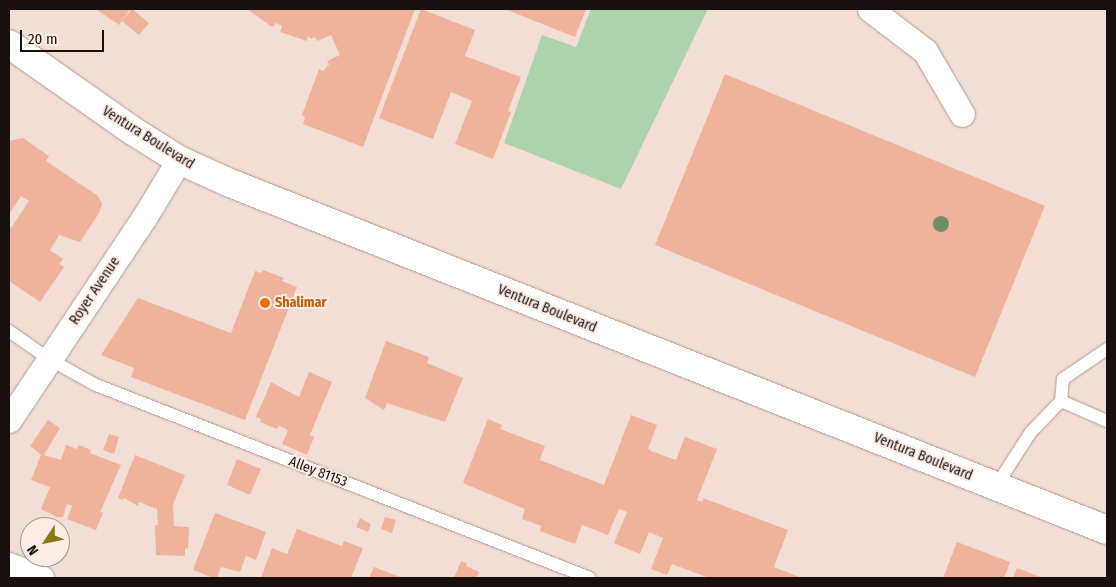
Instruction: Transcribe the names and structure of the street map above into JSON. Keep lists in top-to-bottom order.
{
  "streets": {
    "main road": ["Ventura Boulevard"],
    "street": ["Royer Avenue"],
    "lane": ["Alley 81153"]
  },
  "crossings": [
    ["Ventura Boulevard", "Royer Avenue"],
    ["Royer Avenue", "Alley 81153"]
  ],
  "places": ["Shalimar"],
  "scale_bar": "20 m",
  "north": "bottom left"
}
